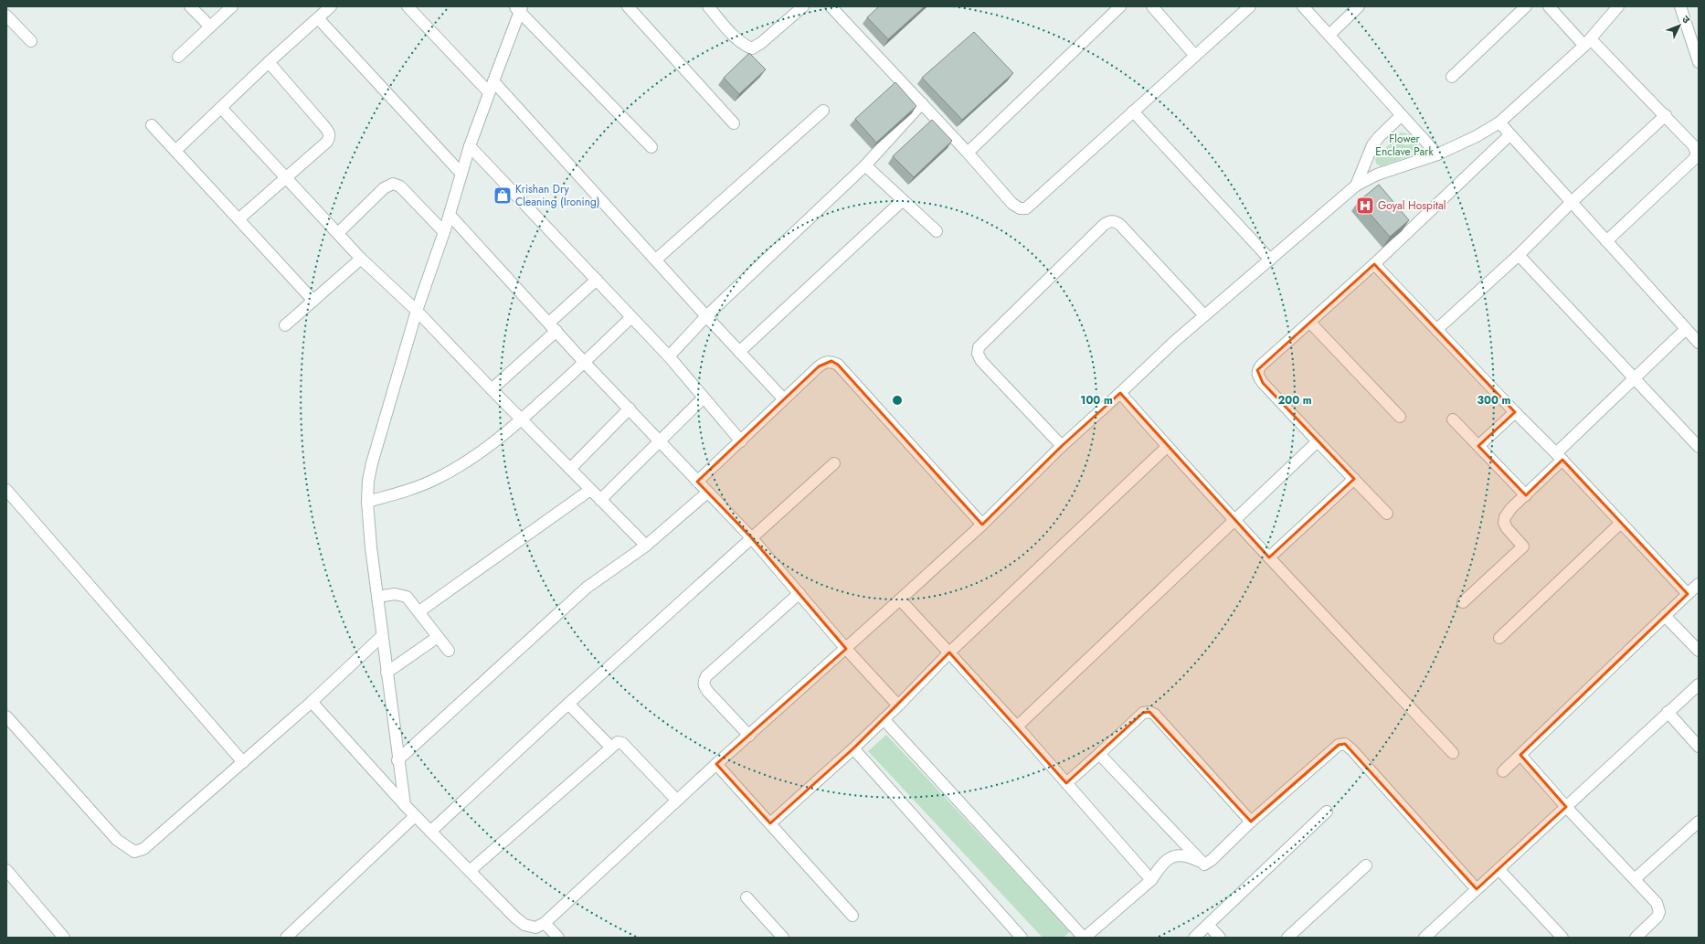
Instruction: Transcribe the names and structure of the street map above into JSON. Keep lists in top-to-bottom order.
{
  "parks": ["Flower Enclave Park"],
  "places": {
    "shop": ["Krishan Dry Cleaning (Ironing)"],
    "hospital": ["Goyal Hospital"]
  },
  "north": "top right",
  "rings": ["100 m", "200 m", "300 m"]
}
